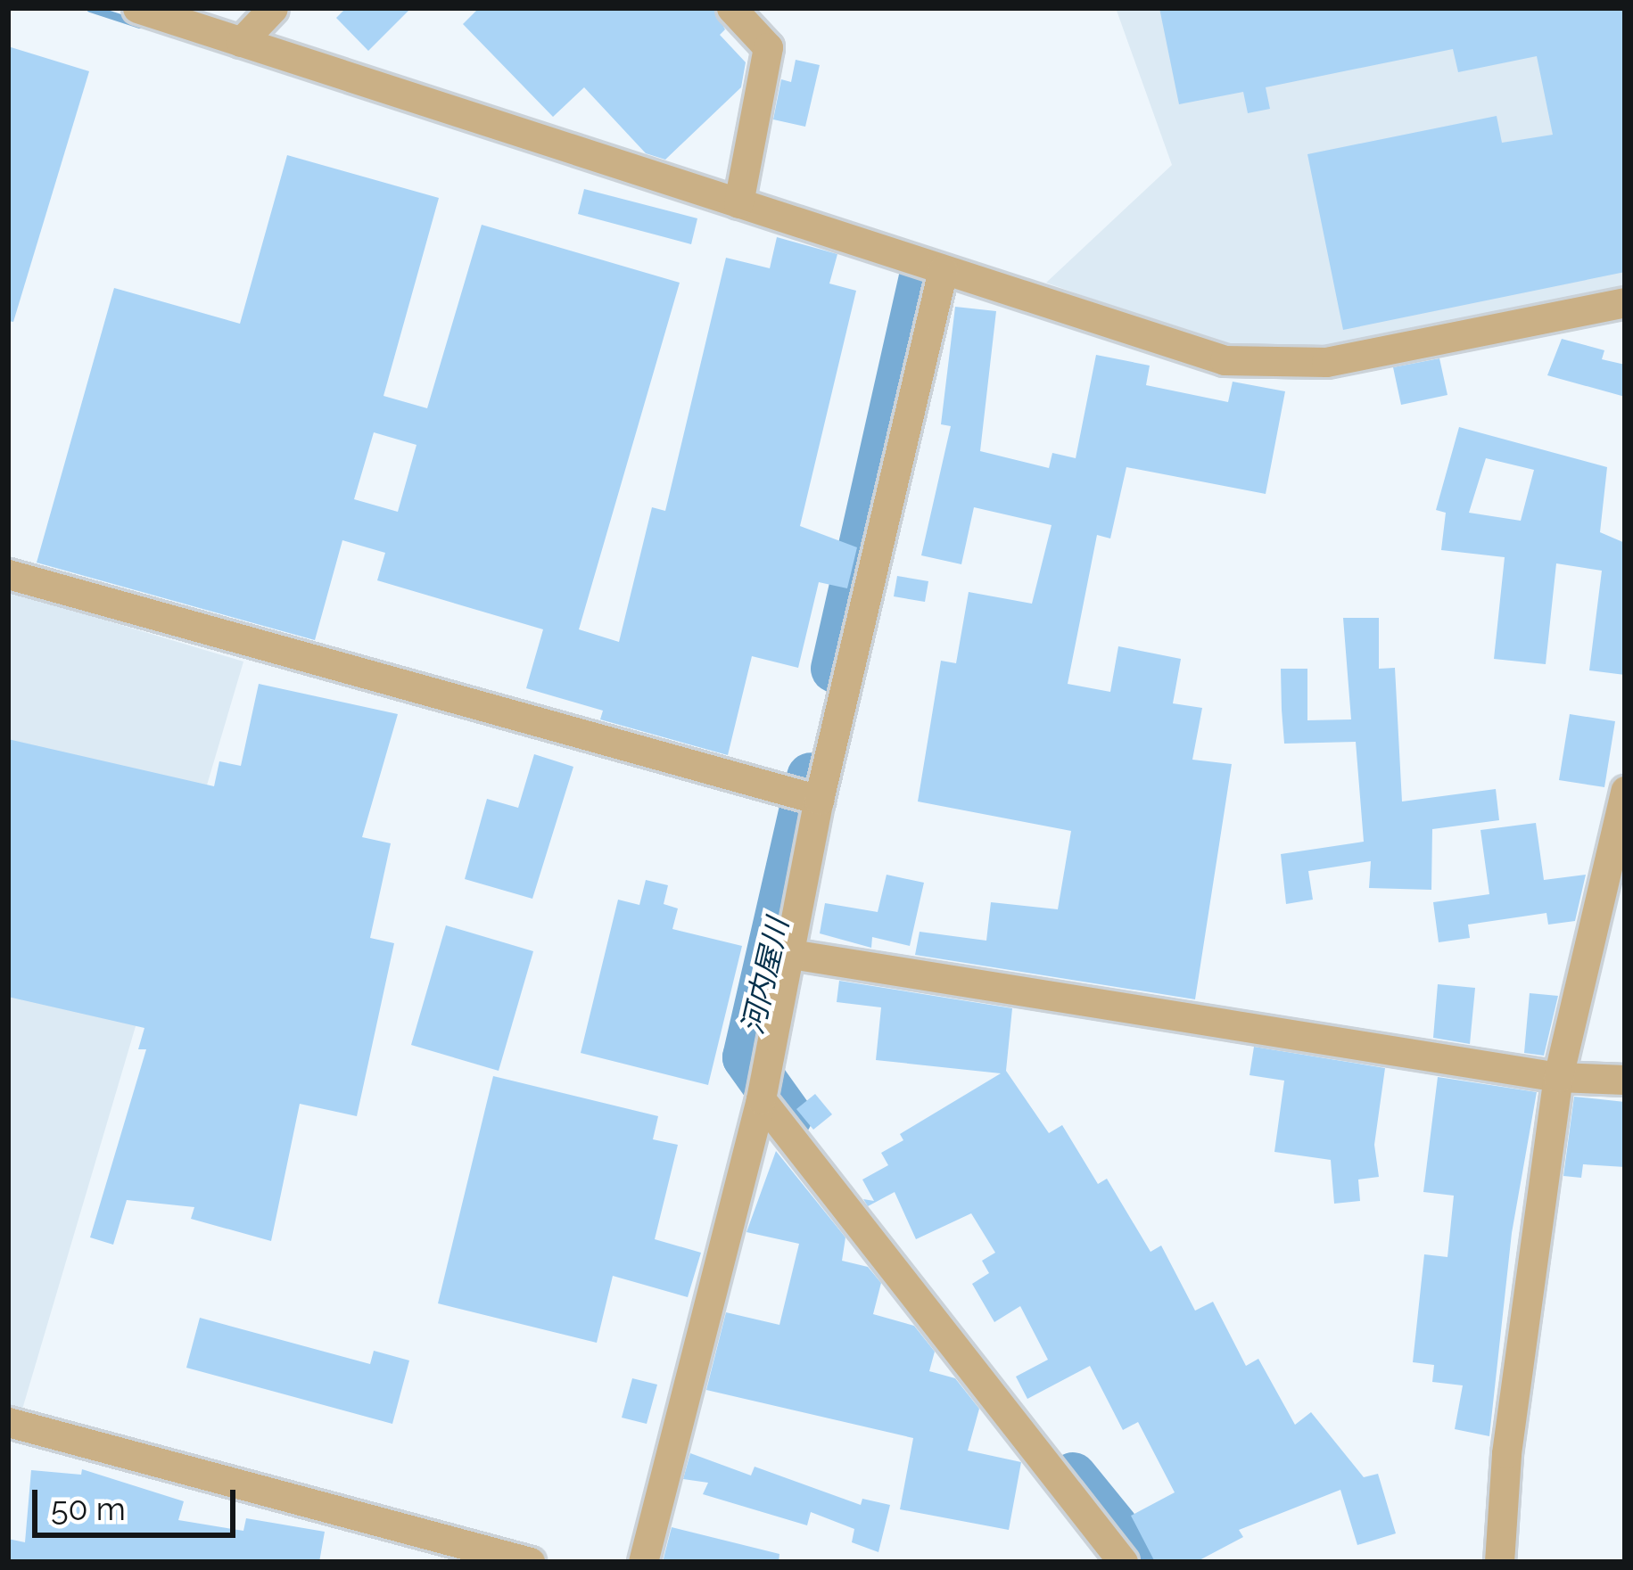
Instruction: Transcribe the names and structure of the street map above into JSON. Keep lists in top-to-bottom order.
{
  "water": ["河内屋川"],
  "scale_bar": "50 m"
}
